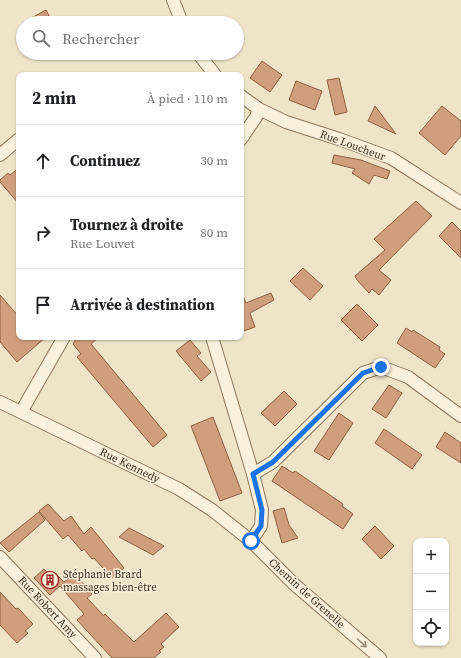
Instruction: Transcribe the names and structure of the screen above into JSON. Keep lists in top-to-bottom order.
{
  "streets": {
    "street": [
      "Rue Loucheur",
      "Rue Kennedy",
      "Chemin de Grenelle",
      "Rue Robert Amy"
    ]
  },
  "crossings": [
    ["Rue Kennedy", "Chemin de Grenelle"]
  ],
  "one_way": ["Chemin de Grenelle"],
  "places": {
    "building": ["Stéphanie Brard massages bien-être"]
  },
  "page": {
    "search": "Rechercher",
    "heading": ["2 min", "À pied · 110 m"],
    "list": [
      ["Continuez", "30 m"],
      ["Tournez à droite", "Rue Louvet", "80 m"],
      "Arrivée à destination"
    ],
    "map_buttons": ["+", "−"]
  }
}
